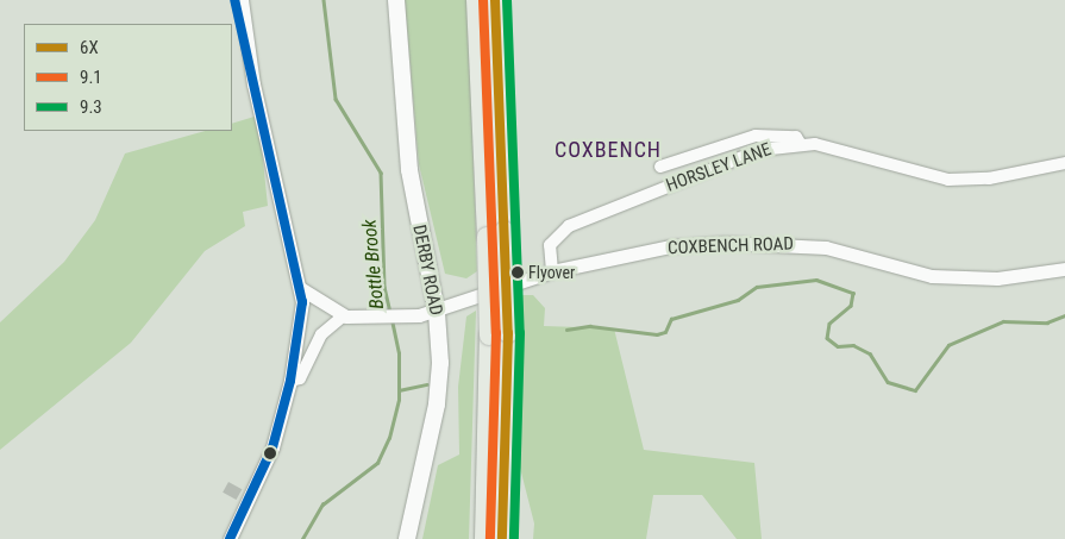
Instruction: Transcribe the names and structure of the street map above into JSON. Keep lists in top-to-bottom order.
{
  "streets": {
    "main road": ["DERBY ROAD"],
    "street": ["HORSLEY LANE", "COXBENCH ROAD"]
  },
  "crossings": [
    ["HORSLEY LANE", "COXBENCH ROAD"],
    ["COXBENCH ROAD", "DERBY ROAD"]
  ],
  "districts": ["COXBENCH"],
  "water": ["Bottle Brook"],
  "places": ["Flyover"],
  "lines": ["transit line 6X", "transit line 9.1", "transit line 9.3"],
  "legend": ["6X", "9.1", "9.3"]
}
